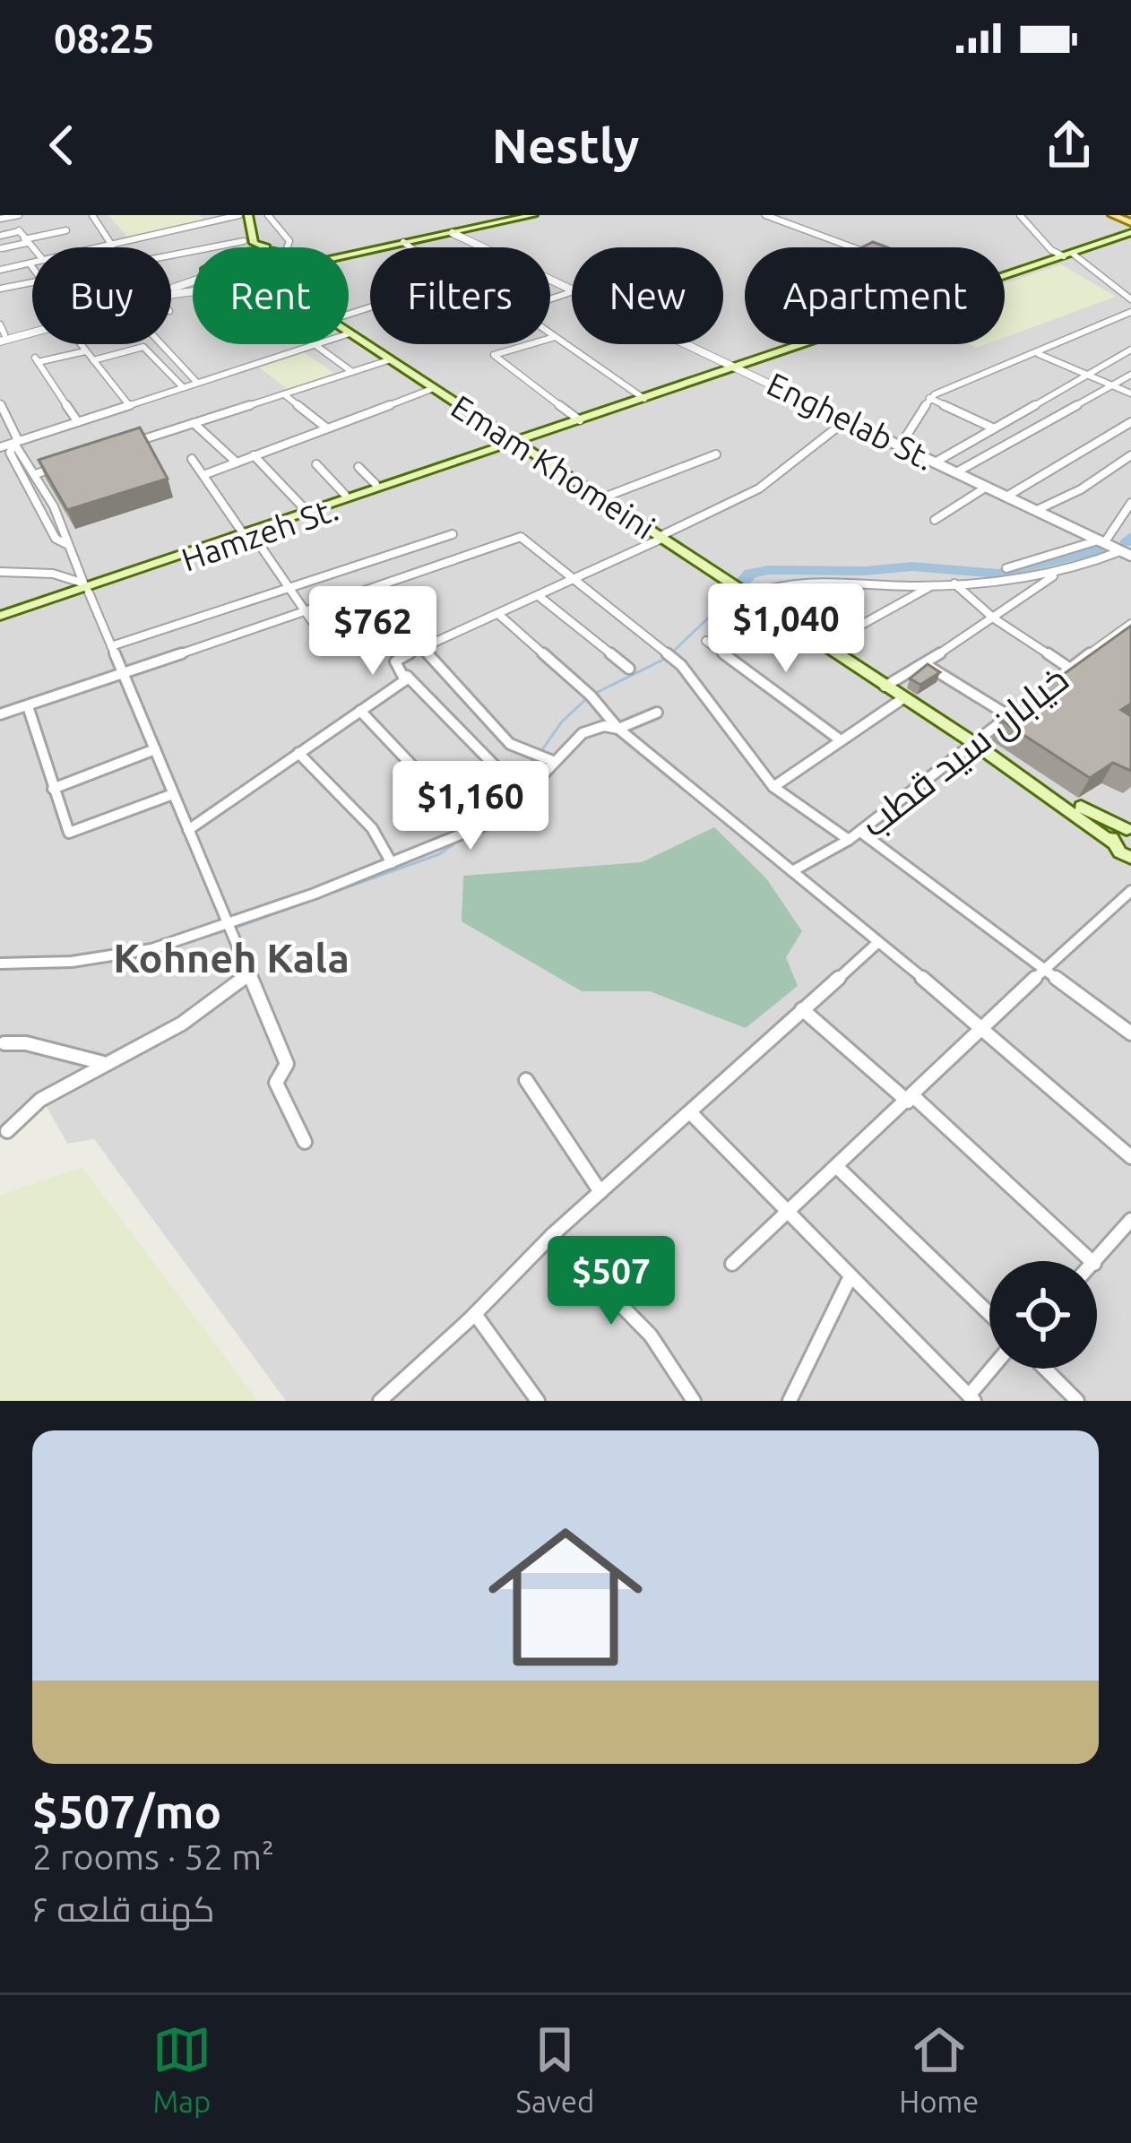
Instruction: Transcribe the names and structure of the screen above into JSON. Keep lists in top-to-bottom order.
{
  "streets": {
    "main road": ["Emam Khomeini", "Hamzeh St."],
    "street": ["Enghelab St.", "خیابان سید قطب"]
  },
  "crossings": [
    ["Enghelab St.", "Hamzeh St."],
    ["Emam Khomeini", "Hamzeh St."],
    ["Emam Khomeini", "خیابان سید قطب"]
  ],
  "districts": ["Kohneh Kala"],
  "page": {
    "status": "08:25",
    "header": "Nestly",
    "chip": [
      "Buy",
      "Rent",
      "Filters",
      "New",
      "Apartment"
    ],
    "price": [
      "$1,040",
      "$762",
      "$1,160",
      "$507"
    ],
    "list": [
      {
        "name": "$507/mo",
        "note": "2 rooms · 52 m² · کهنه قلعه ۶"
      }
    ],
    "tabs": ["Map", "Saved", "Home"]
  }
}
